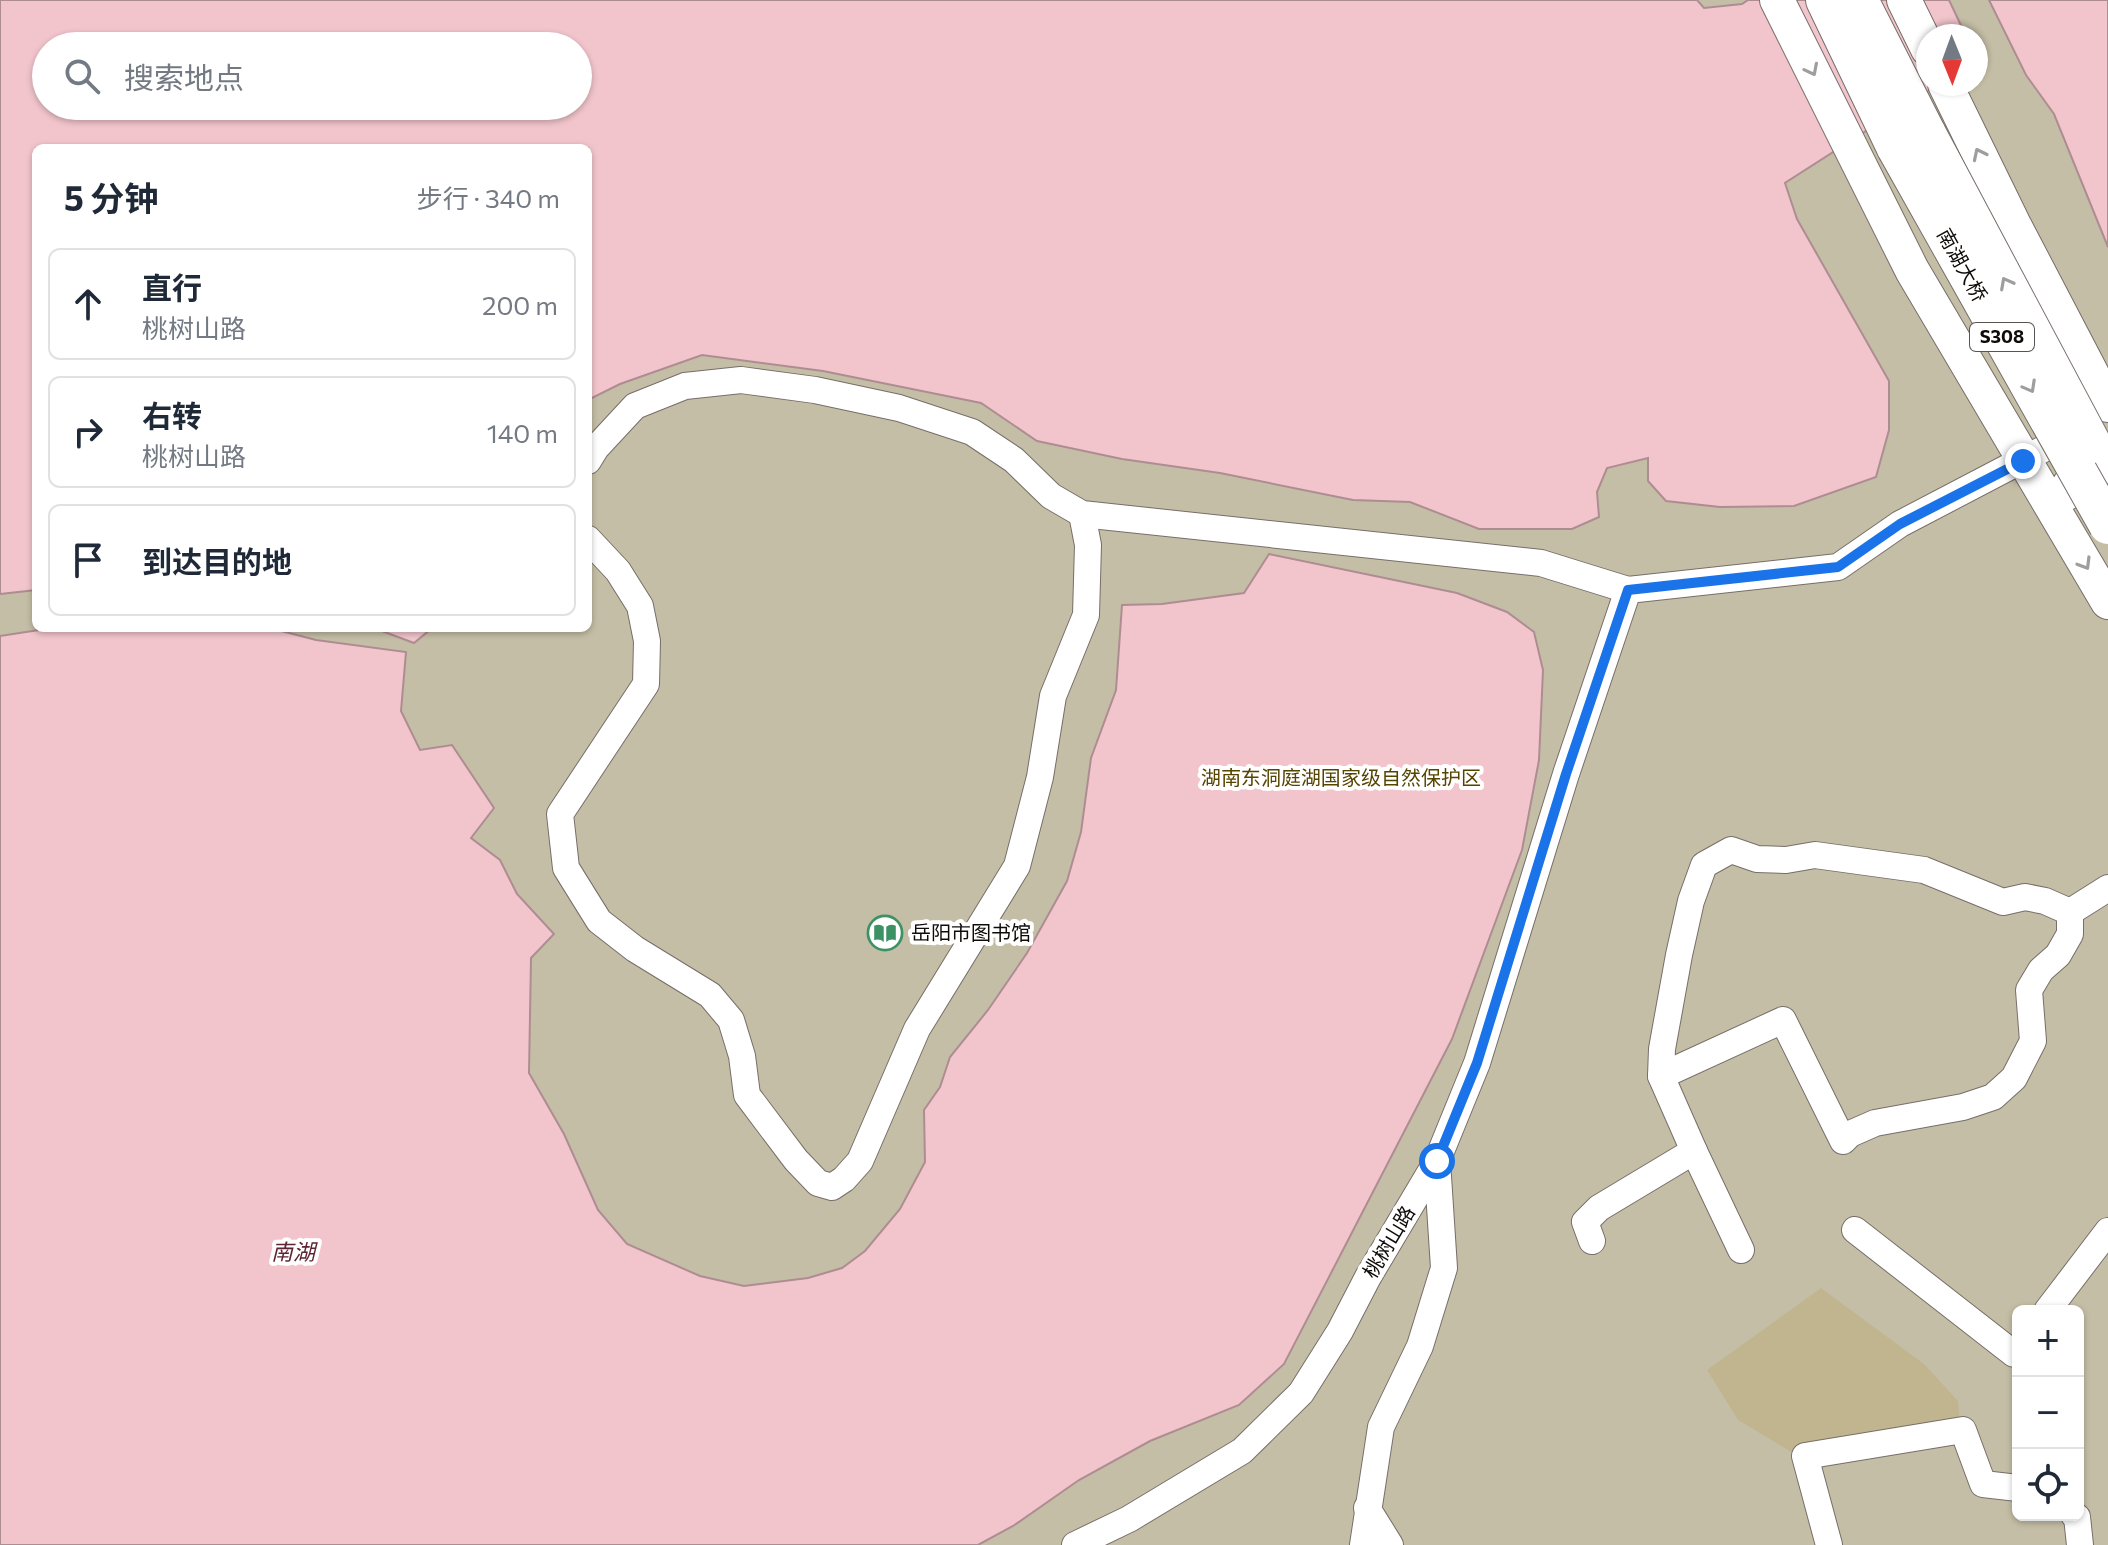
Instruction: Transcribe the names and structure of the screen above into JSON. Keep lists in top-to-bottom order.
{
  "streets": {
    "highway": ["南湖大桥", "S308"],
    "street": ["桃树山路"]
  },
  "water": ["南湖"],
  "parks": ["湖南东洞庭湖国家级自然保护区"],
  "places": {
    "library": ["岳阳市图书馆"]
  },
  "north": "bottom",
  "page": {
    "search": "搜索地点",
    "heading": ["5 分钟", "步行 · 340 m"],
    "list": [
      ["直行", "桃树山路", "200 m"],
      ["右转", "桃树山路", "140 m"],
      "到达目的地"
    ],
    "map_buttons": ["+", "−"]
  }
}
